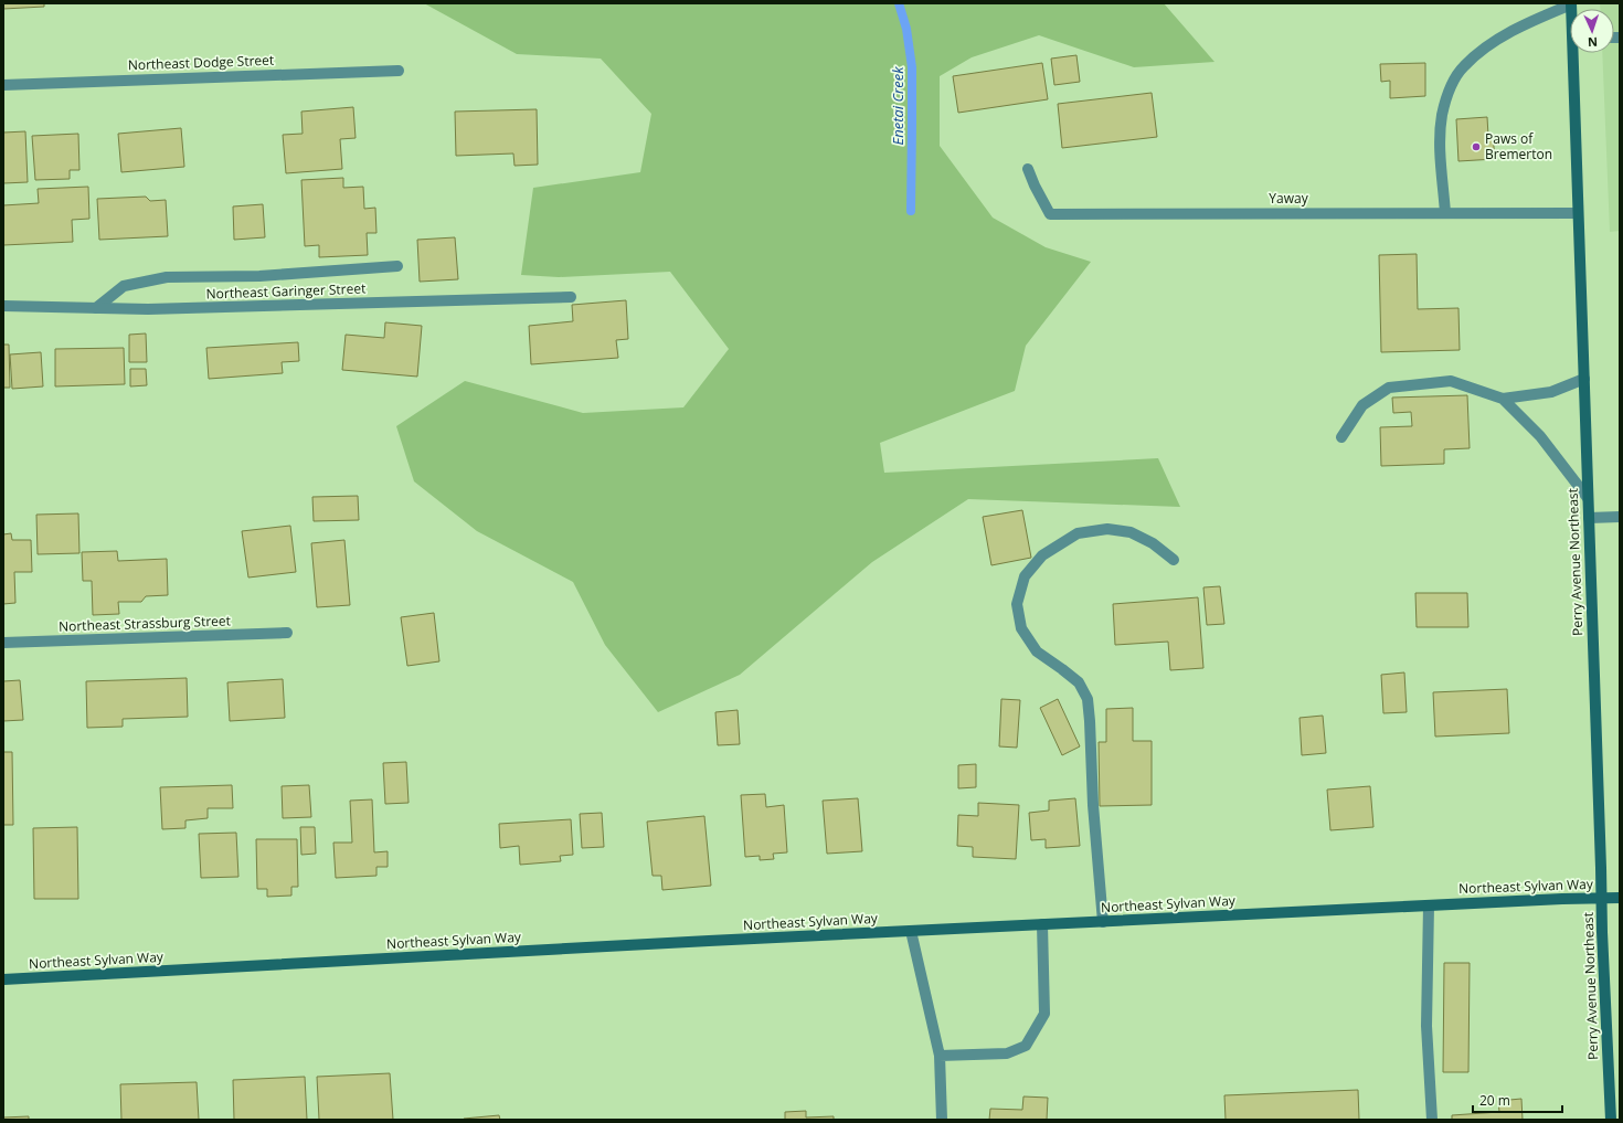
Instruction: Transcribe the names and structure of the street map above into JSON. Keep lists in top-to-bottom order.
{
  "streets": {
    "main road": ["Perry Avenue Northeast", "Northeast Sylvan Way"],
    "street": [
      "Northeast Dodge Street",
      "Yaway",
      "Northeast Garinger Street",
      "Northeast Strassburg Street"
    ]
  },
  "crossings": [
    ["Yaway", "Perry Avenue Northeast"],
    ["Perry Avenue Northeast", "Northeast Sylvan Way"]
  ],
  "water": ["Enetai Creek"],
  "places": ["Paws of Bremerton"],
  "scale_bar": "20 m",
  "north": "bottom"
}
